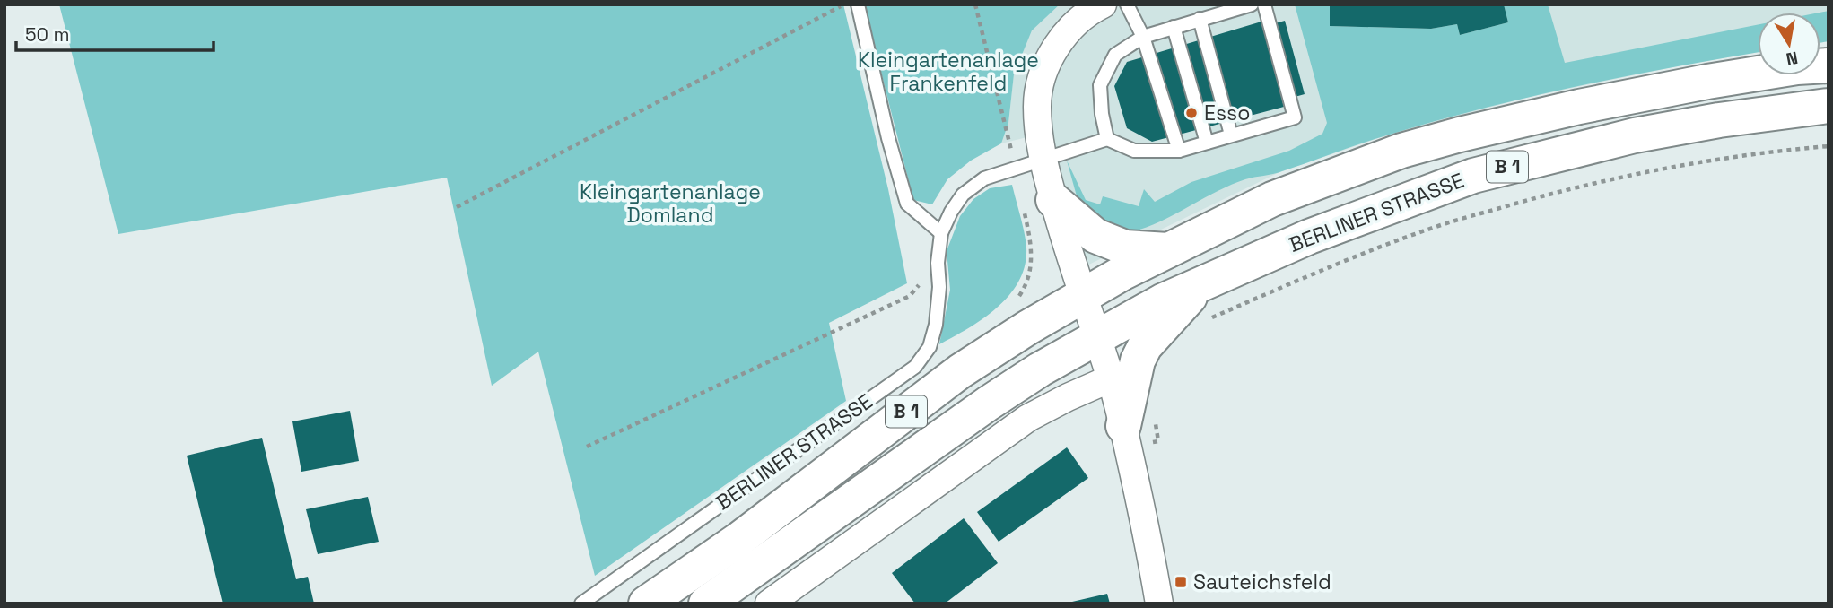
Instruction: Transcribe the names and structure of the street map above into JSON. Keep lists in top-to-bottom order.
{
  "streets": {
    "main road": ["B 1", "BERLINER STRASSE"]
  },
  "crossings": [
    ["B 1", "BERLINER STRASSE"]
  ],
  "parks": ["Kleingartenanlage Frankenfeld", "Kleingartenanlage Domland"],
  "places": {
    "other": ["Esso"],
    "transit": ["Sauteichsfeld"]
  },
  "scale_bar": "50 m",
  "north": "bottom"
}
